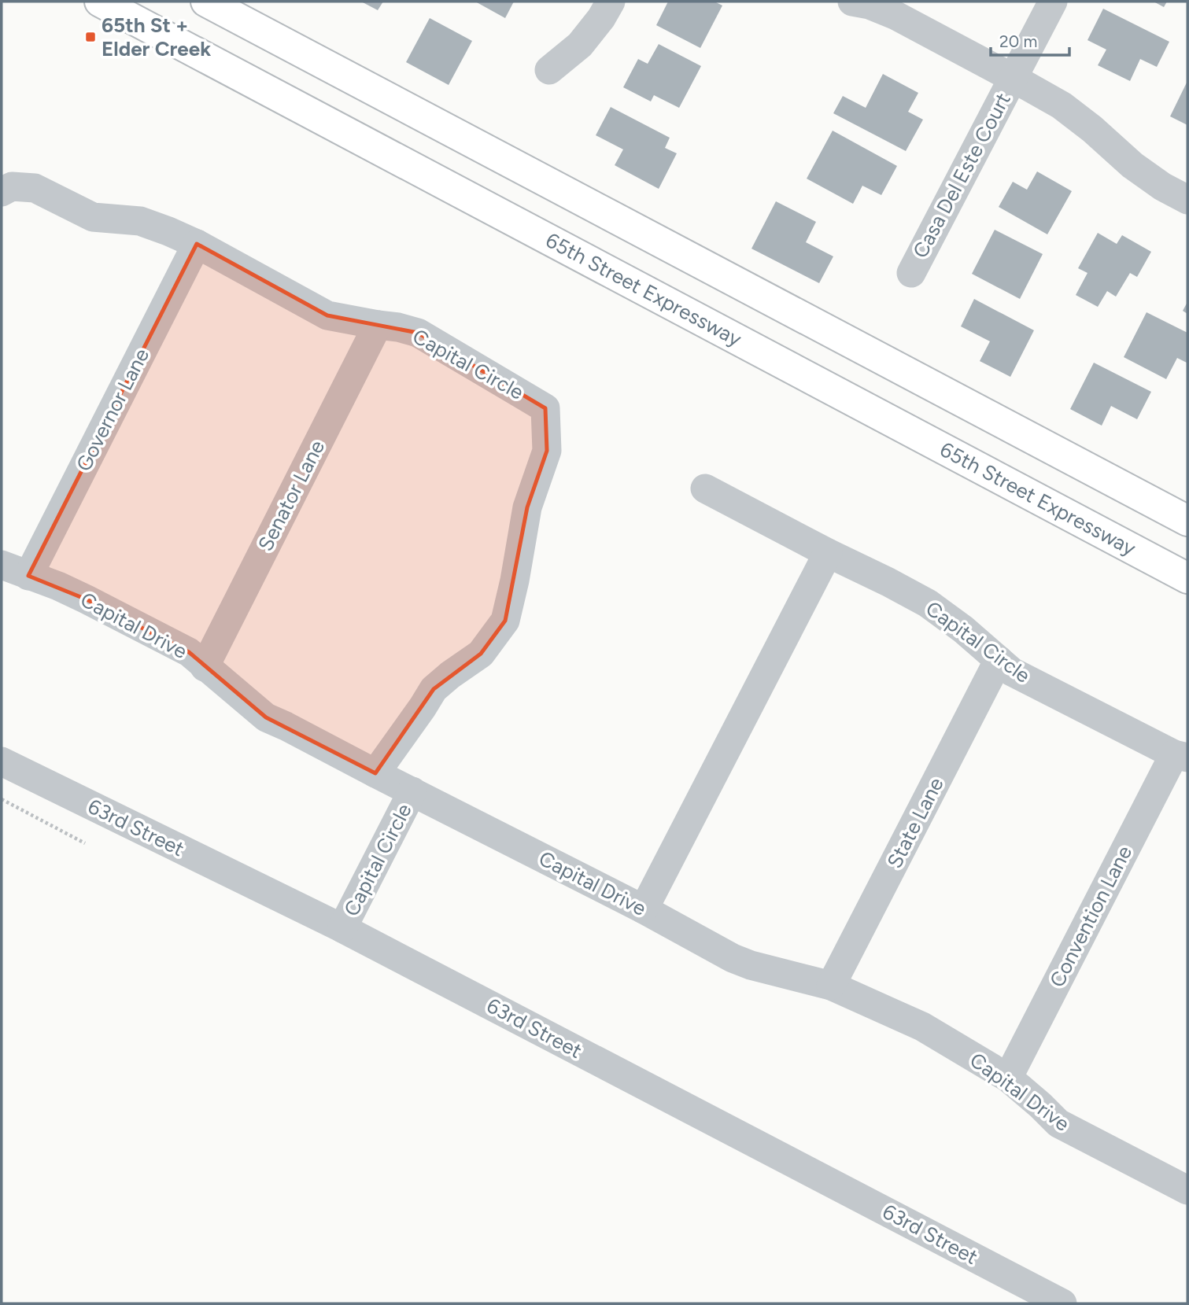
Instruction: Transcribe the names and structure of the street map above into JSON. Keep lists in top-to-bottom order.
{
  "streets": {
    "main road": ["65th Street Expressway"],
    "street": [
      "Casa Del Este Court",
      "Capital Circle",
      "Governor Lane",
      "Senator Lane",
      "Capital Drive",
      "State Lane",
      "63rd Street",
      "Convention Lane"
    ]
  },
  "crossings": [
    ["Capital Circle", "Governor Lane"],
    ["Capital Circle", "Senator Lane"],
    ["Capital Circle", "Capital Drive"],
    ["Capital Circle", "State Lane"],
    ["Capital Circle", "63rd Street"],
    ["Capital Circle", "Convention Lane"],
    ["Governor Lane", "Capital Drive"],
    ["Senator Lane", "Capital Drive"],
    ["Capital Drive", "State Lane"],
    ["Capital Drive", "Convention Lane"]
  ],
  "places": {
    "transit": ["65th St + Elder Creek"]
  },
  "scale_bar": "20 m"
}
